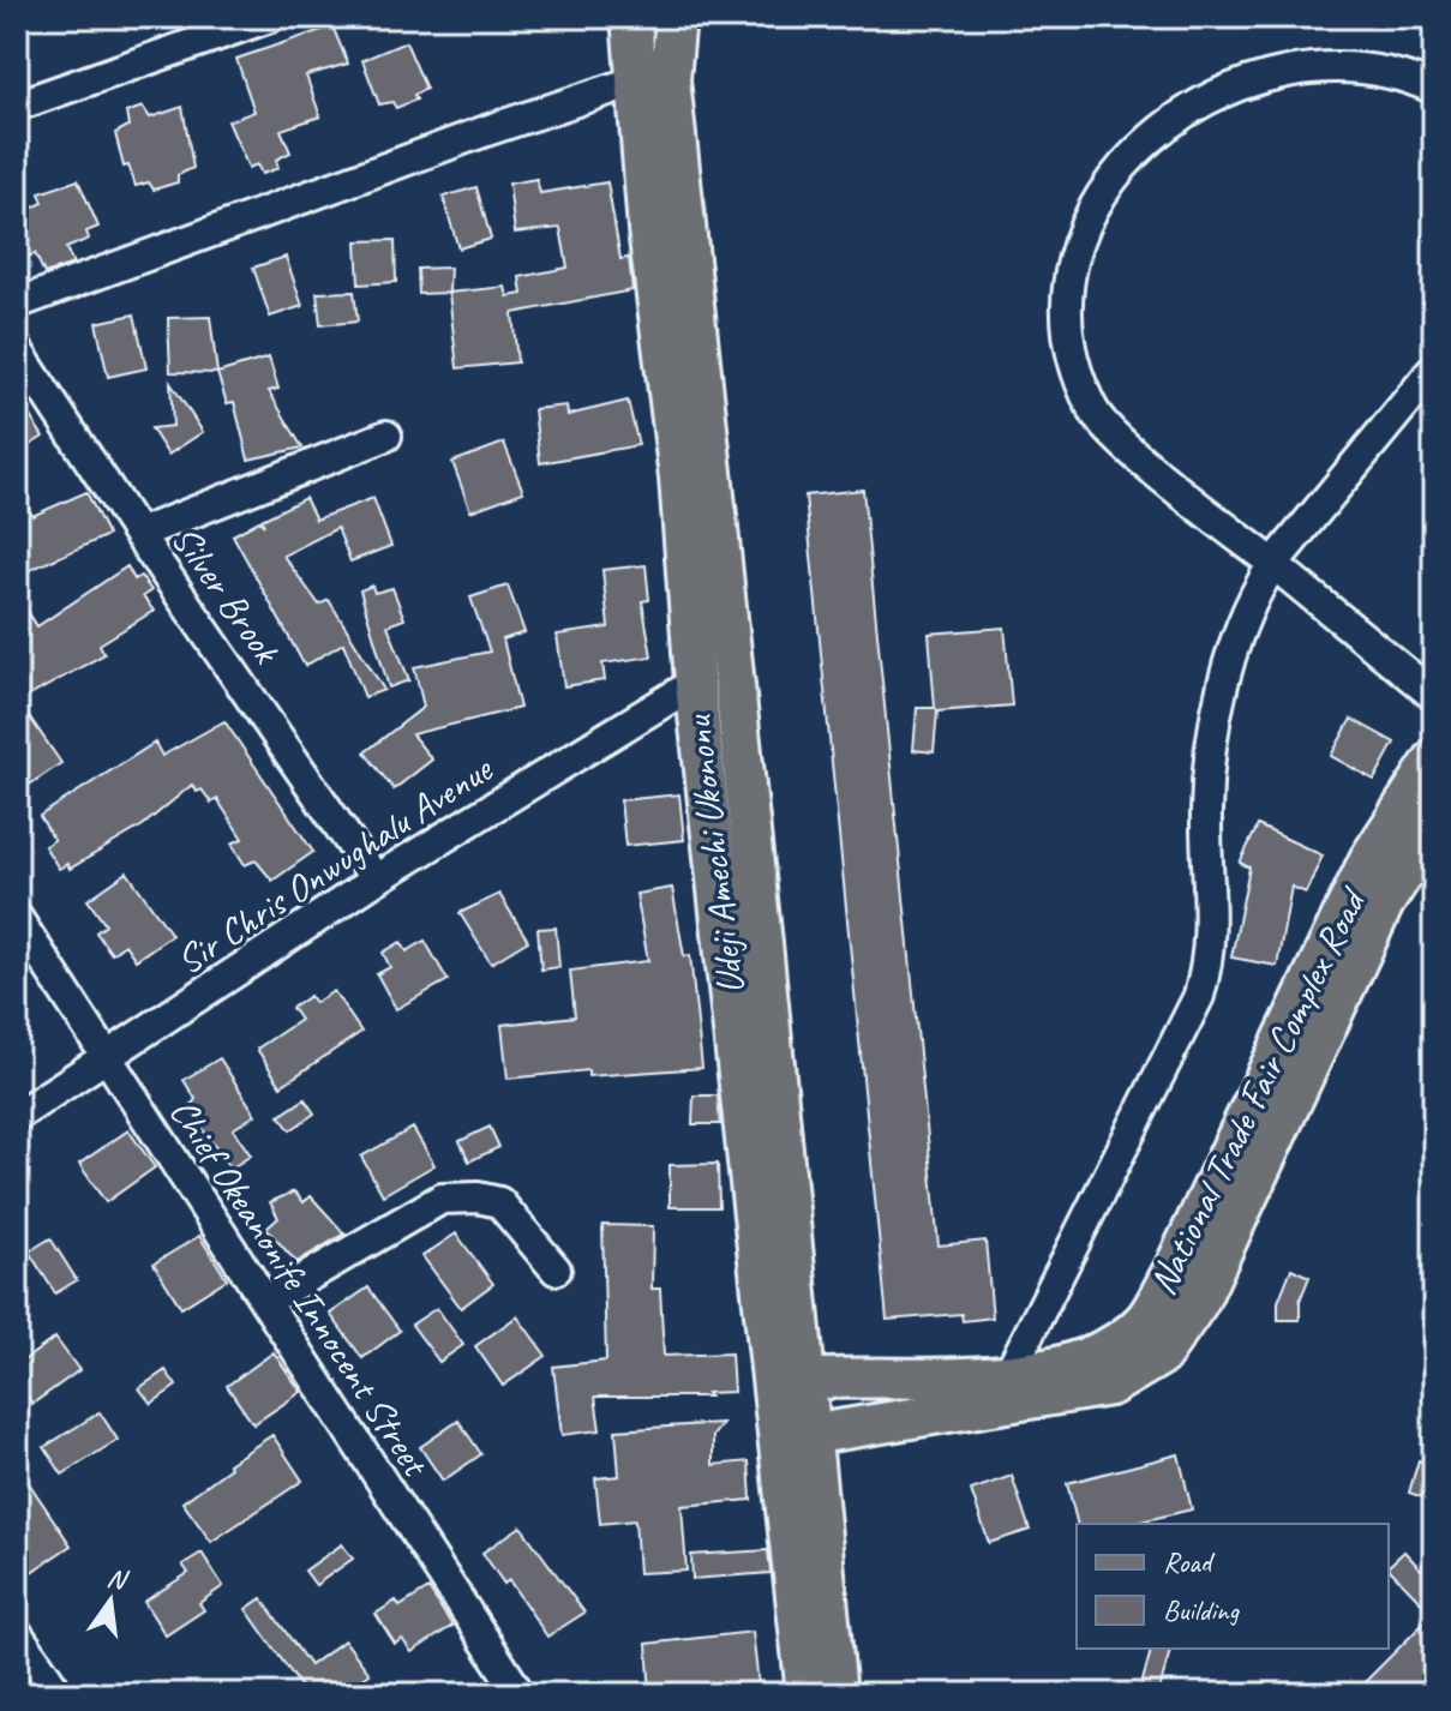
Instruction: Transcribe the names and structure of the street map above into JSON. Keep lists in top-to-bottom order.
{
  "streets": {
    "main road": ["Udeji Amechi Ukononu", "National Trade Fair Complex Road"],
    "street": ["Silver Brook", "Sir Chris Onwughalu Avenue", "Chief Okeanonife Innocent Street"]
  },
  "crossings": [
    ["Silver Brook", "Sir Chris Onwughalu Avenue"],
    ["Udeji Amechi Ukononu", "Sir Chris Onwughalu Avenue"],
    ["Udeji Amechi Ukononu", "National Trade Fair Complex Road"],
    ["Sir Chris Onwughalu Avenue", "Chief Okeanonife Innocent Street"]
  ],
  "legend": ["Road", "Building"],
  "north": "top"
}
